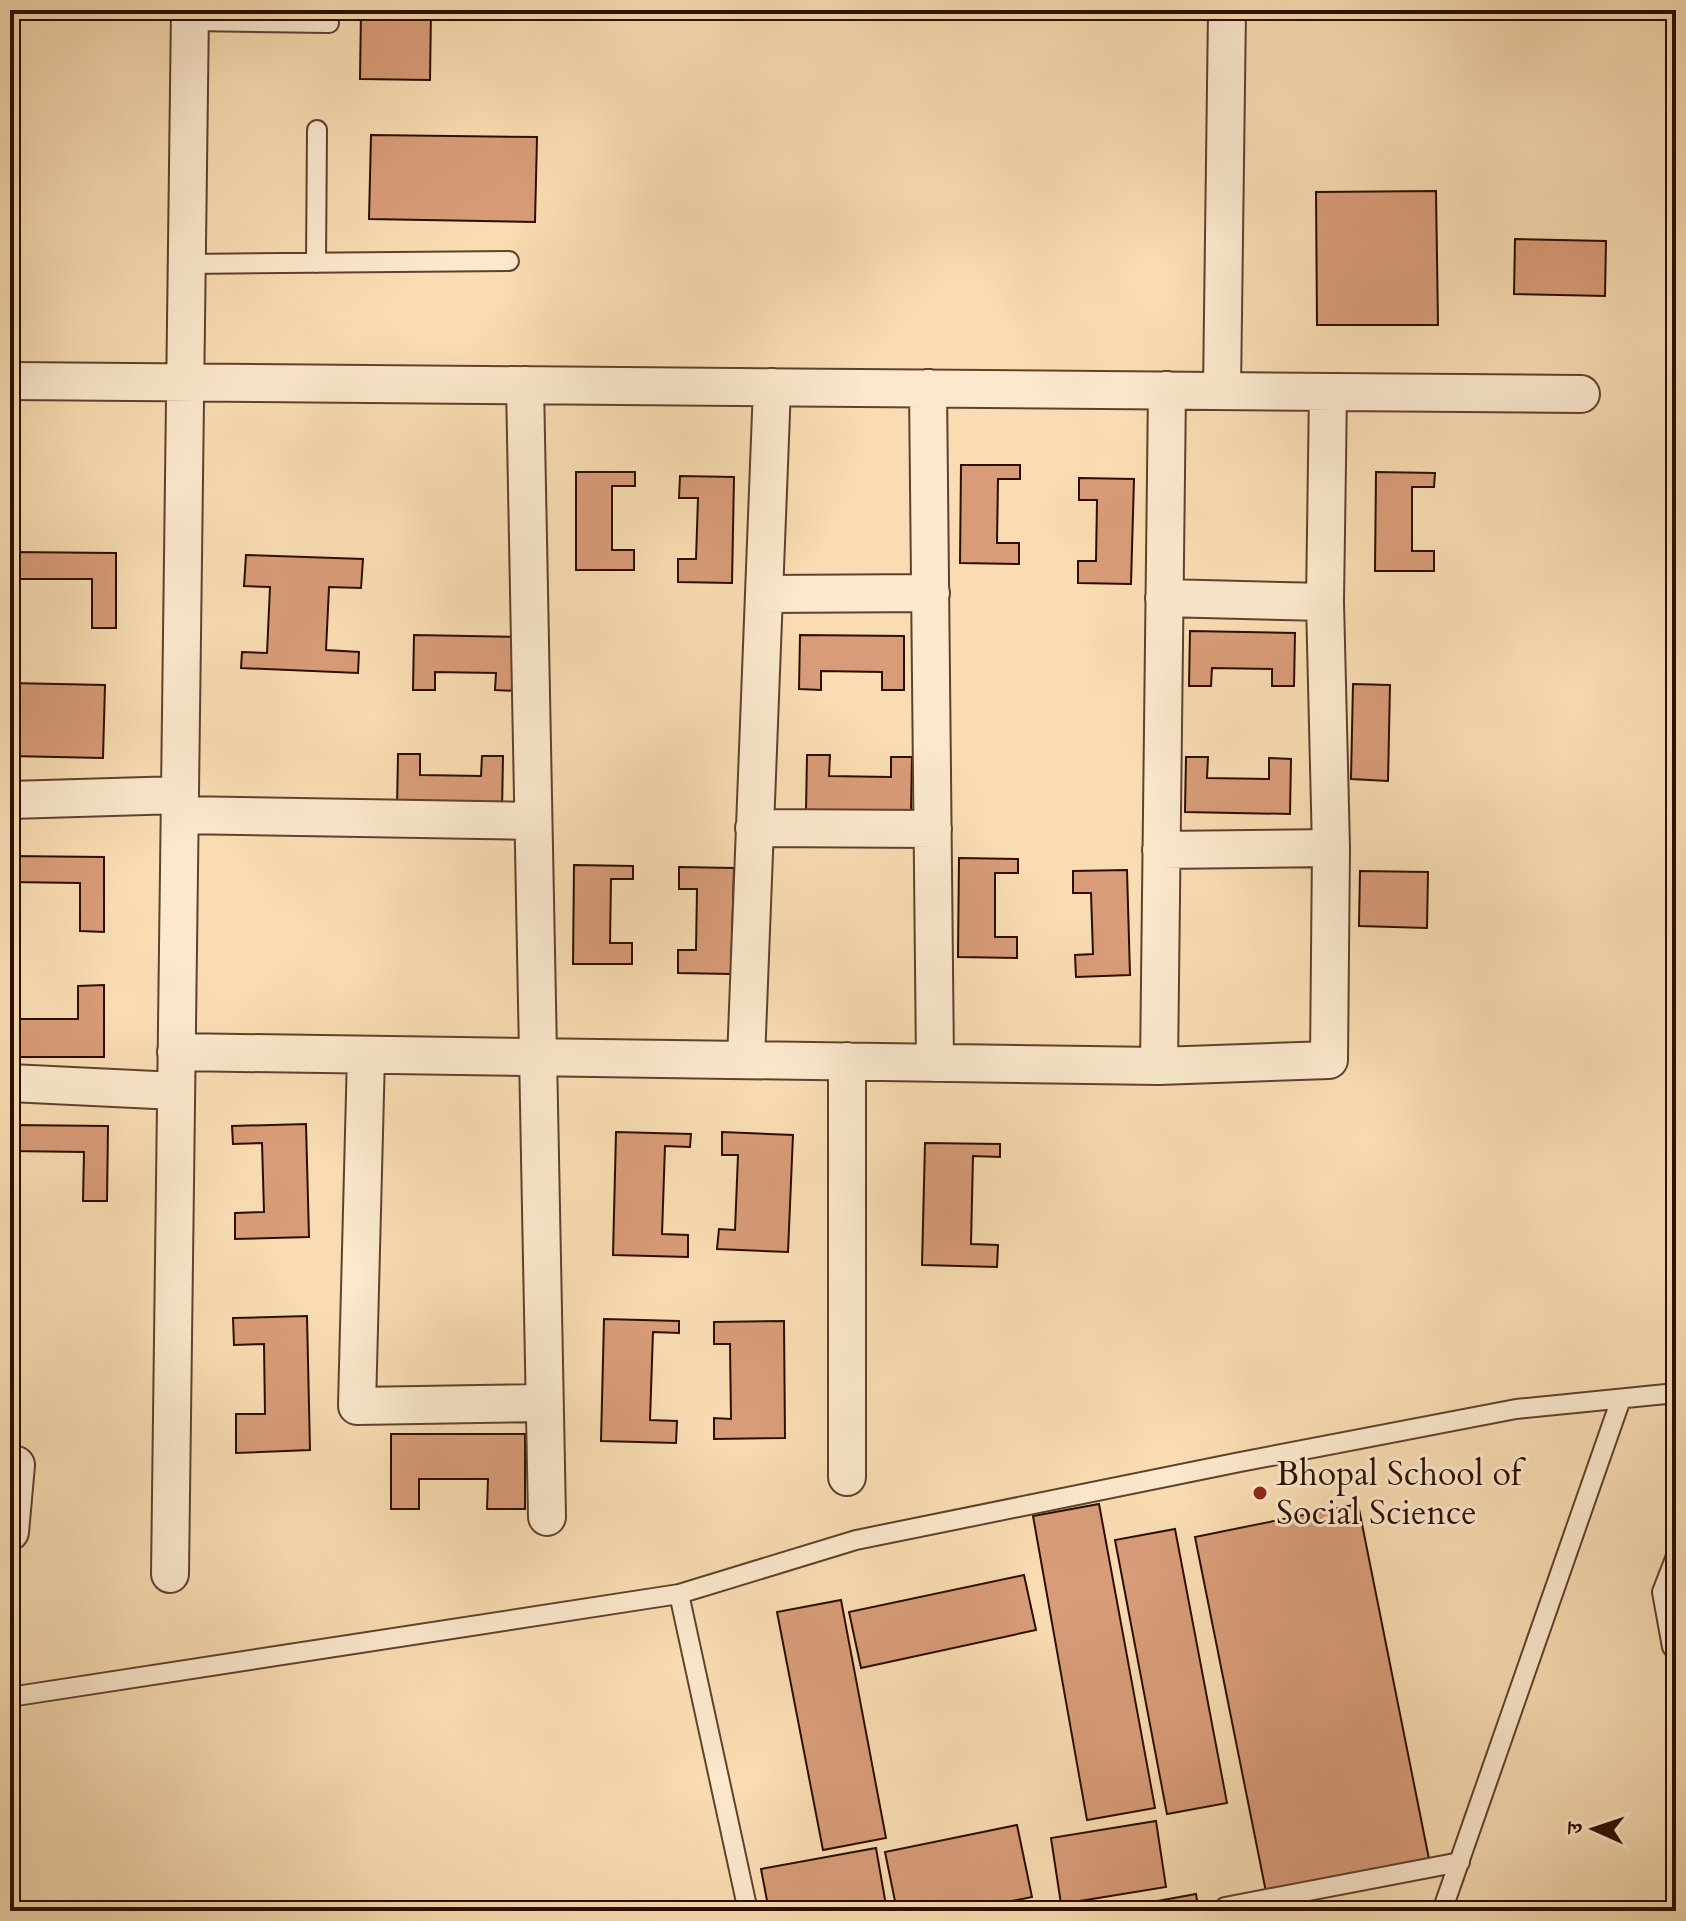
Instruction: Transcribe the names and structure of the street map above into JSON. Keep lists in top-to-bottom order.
{
  "places": ["Bhopal School of Social Science"],
  "north": "left"
}
